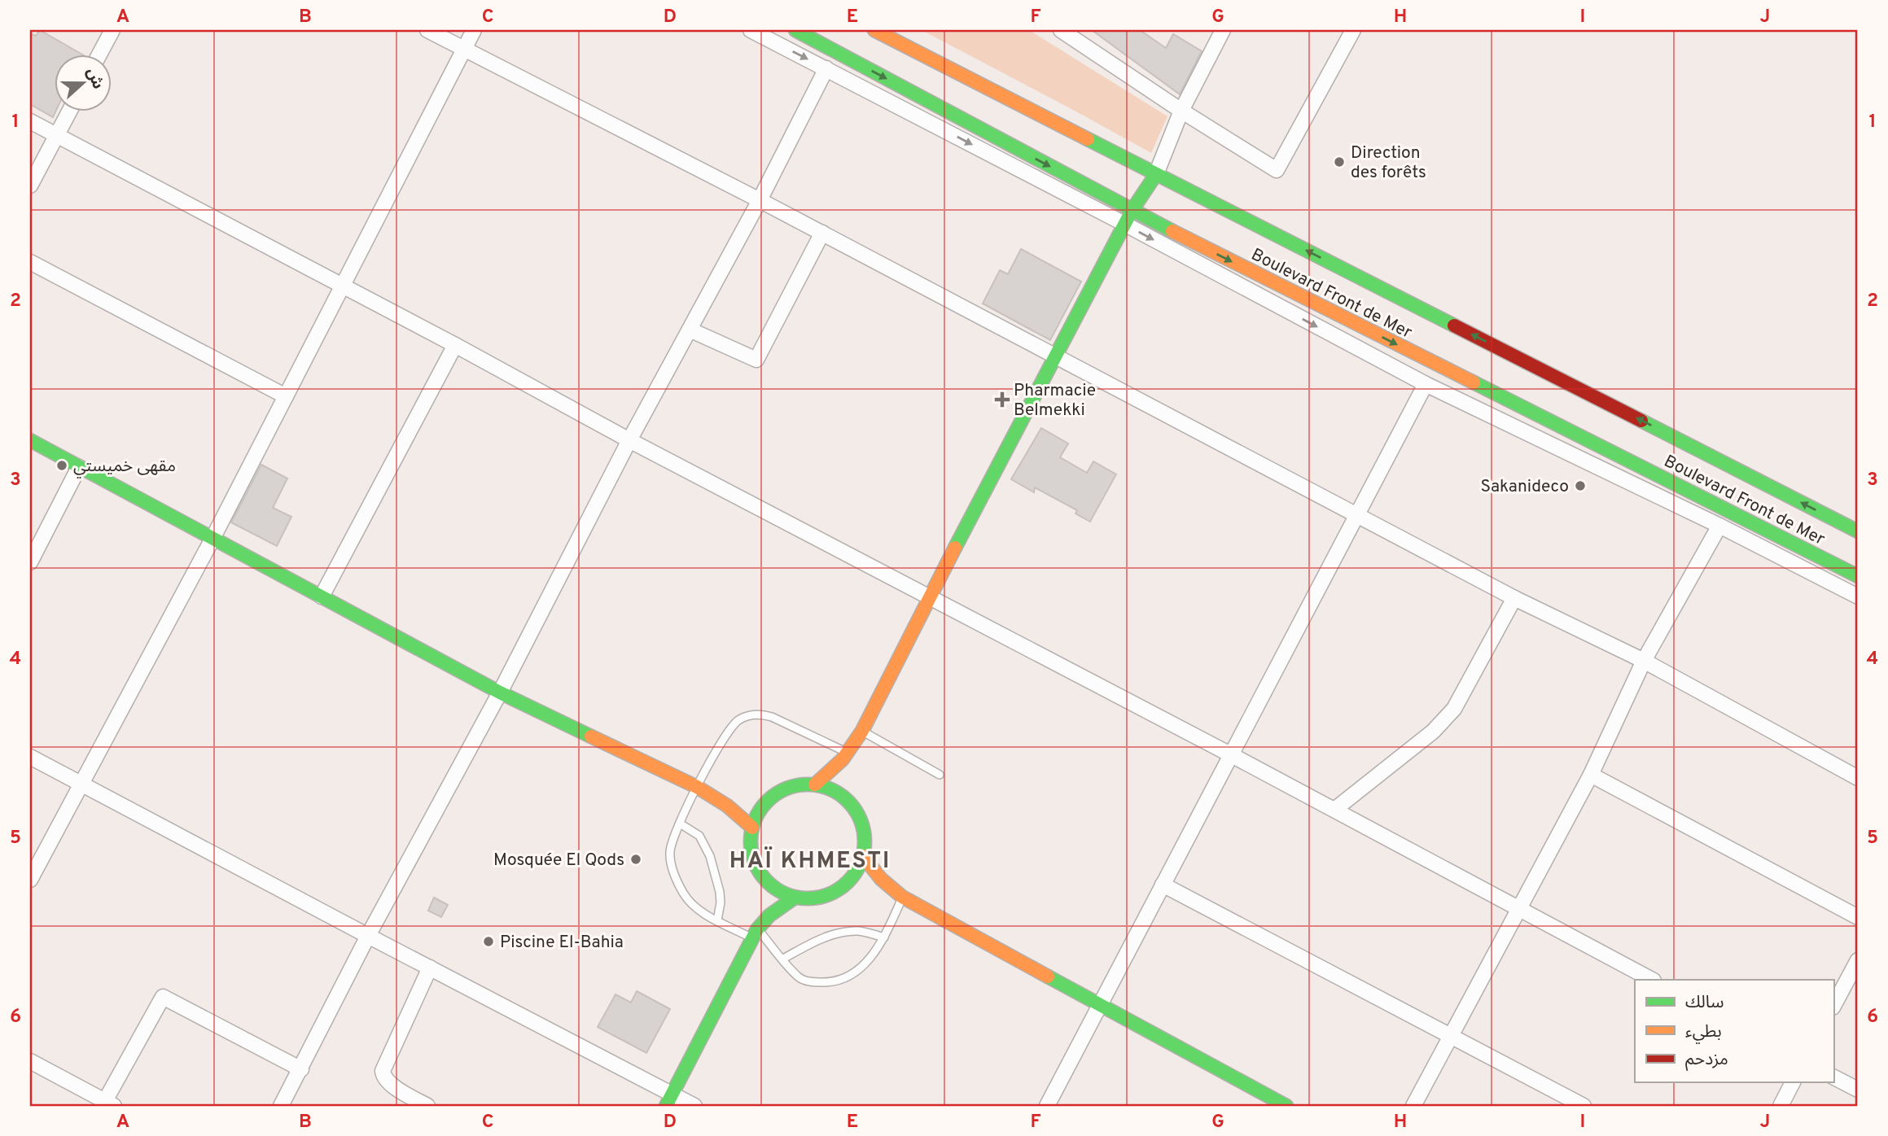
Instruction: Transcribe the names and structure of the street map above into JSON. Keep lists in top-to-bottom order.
{
  "streets": {
    "street": ["Boulevard Front de Mer"]
  },
  "districts": ["HAÏ KHMESTI"],
  "places": {
    "other": [
      "Direction des forêts",
      "مقهى خميستي",
      "Sakanideco",
      "Mosquée El Qods",
      "Piscine El-Bahia"
    ],
    "health": ["Pharmacie Belmekki"]
  },
  "legend": ["سالك", "بطيء", "مزدحم"],
  "north": "right",
  "grid": {
    "columns": [
      "A",
      "B",
      "C",
      "D",
      "E",
      "F",
      "G",
      "H",
      "I",
      "J"
    ],
    "rows": [
      "1",
      "2",
      "3",
      "4",
      "5",
      "6"
    ]
  }
}
